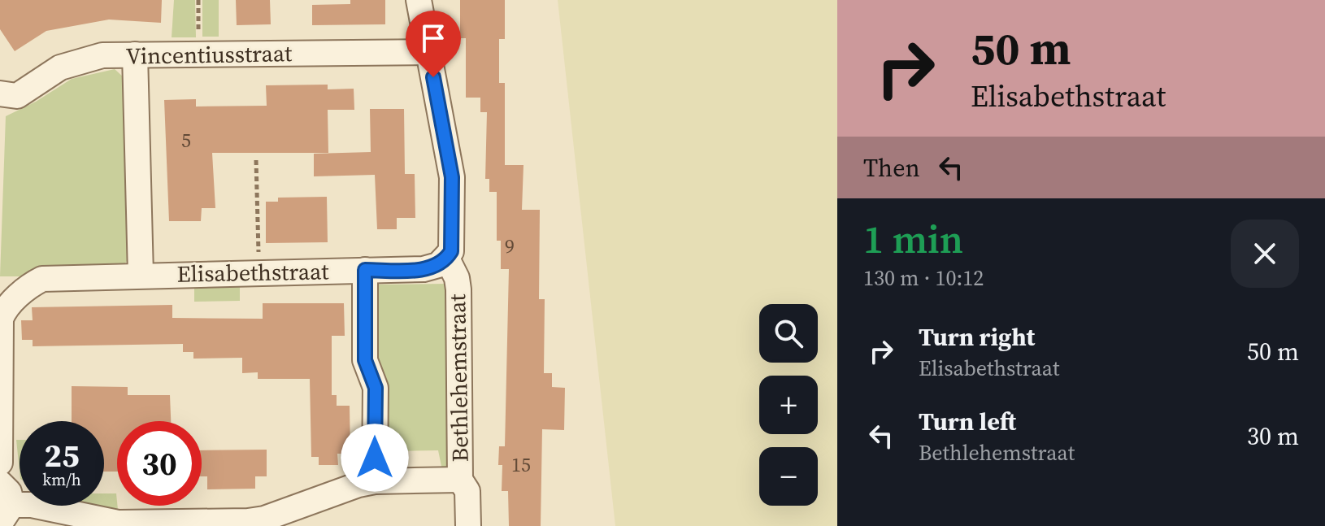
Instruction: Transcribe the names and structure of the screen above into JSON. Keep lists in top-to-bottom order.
{
  "streets": {
    "street": ["Vincentiusstraat", "Elisabethstraat", "Bethlehemstraat"]
  },
  "crossings": [
    ["Elisabethstraat", "Bethlehemstraat"]
  ],
  "house_numbers": ["5", "9", "15"],
  "page": {
    "turn": ["50 m", "Elisabethstraat"],
    "then": "Then",
    "heading": ["1 min", "130 m · 10:12"],
    "map_buttons": ["+", "−"],
    "list": [
      {
        "name": "Turn right",
        "note": "Elisabethstraat",
        "value": "50 m"
      },
      {
        "name": "Turn left",
        "note": "Bethlehemstraat",
        "value": "30 m"
      }
    ],
    "speed": "25 km/h",
    "limit": "30"
  }
}
